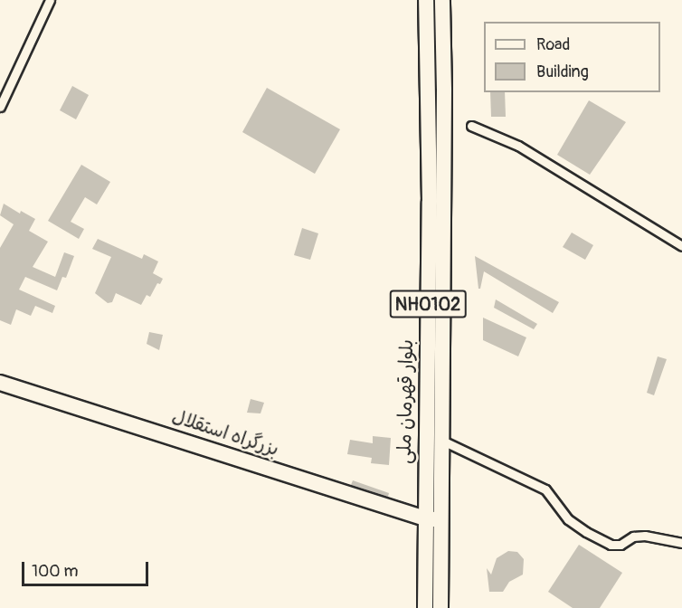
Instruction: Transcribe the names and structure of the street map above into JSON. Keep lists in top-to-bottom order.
{
  "streets": {
    "highway": ["NH0102", "بلوار قهرمان ملی", "بزرگراه استقلال"]
  },
  "crossings": [
    ["بلوار قهرمان ملی", "بزرگراه استقلال"]
  ],
  "legend": ["Road", "Building"],
  "scale_bar": "100 m"
}
